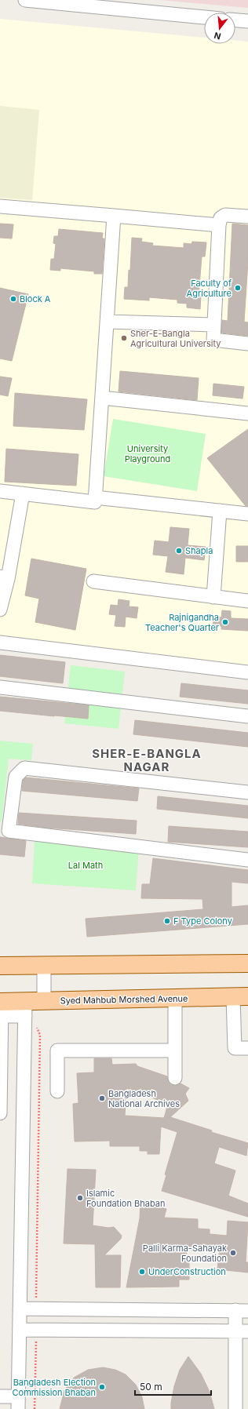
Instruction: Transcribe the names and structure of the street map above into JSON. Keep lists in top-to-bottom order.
{
  "streets": {
    "main road": ["Syed Mahbub Morshed Avenue"]
  },
  "districts": ["SHER-E-BANGLA NAGAR"],
  "parks": ["University Playground", "Lal Math"],
  "places": [
    "Faculty of Agriculture",
    "Block A",
    "Sher-E-Bangla Agricultural University",
    "Shapla",
    "Rajnigandha Teacher's Quarter",
    "F Type Colony",
    "Bangladesh National Archives",
    "Islamic Foundation Bhaban",
    "Palli Karma-Sahayak Foundation",
    "UnderConstruction",
    "Bangladesh Election Commission Bhaban"
  ],
  "scale_bar": "50 m",
  "north": "bottom"
}
